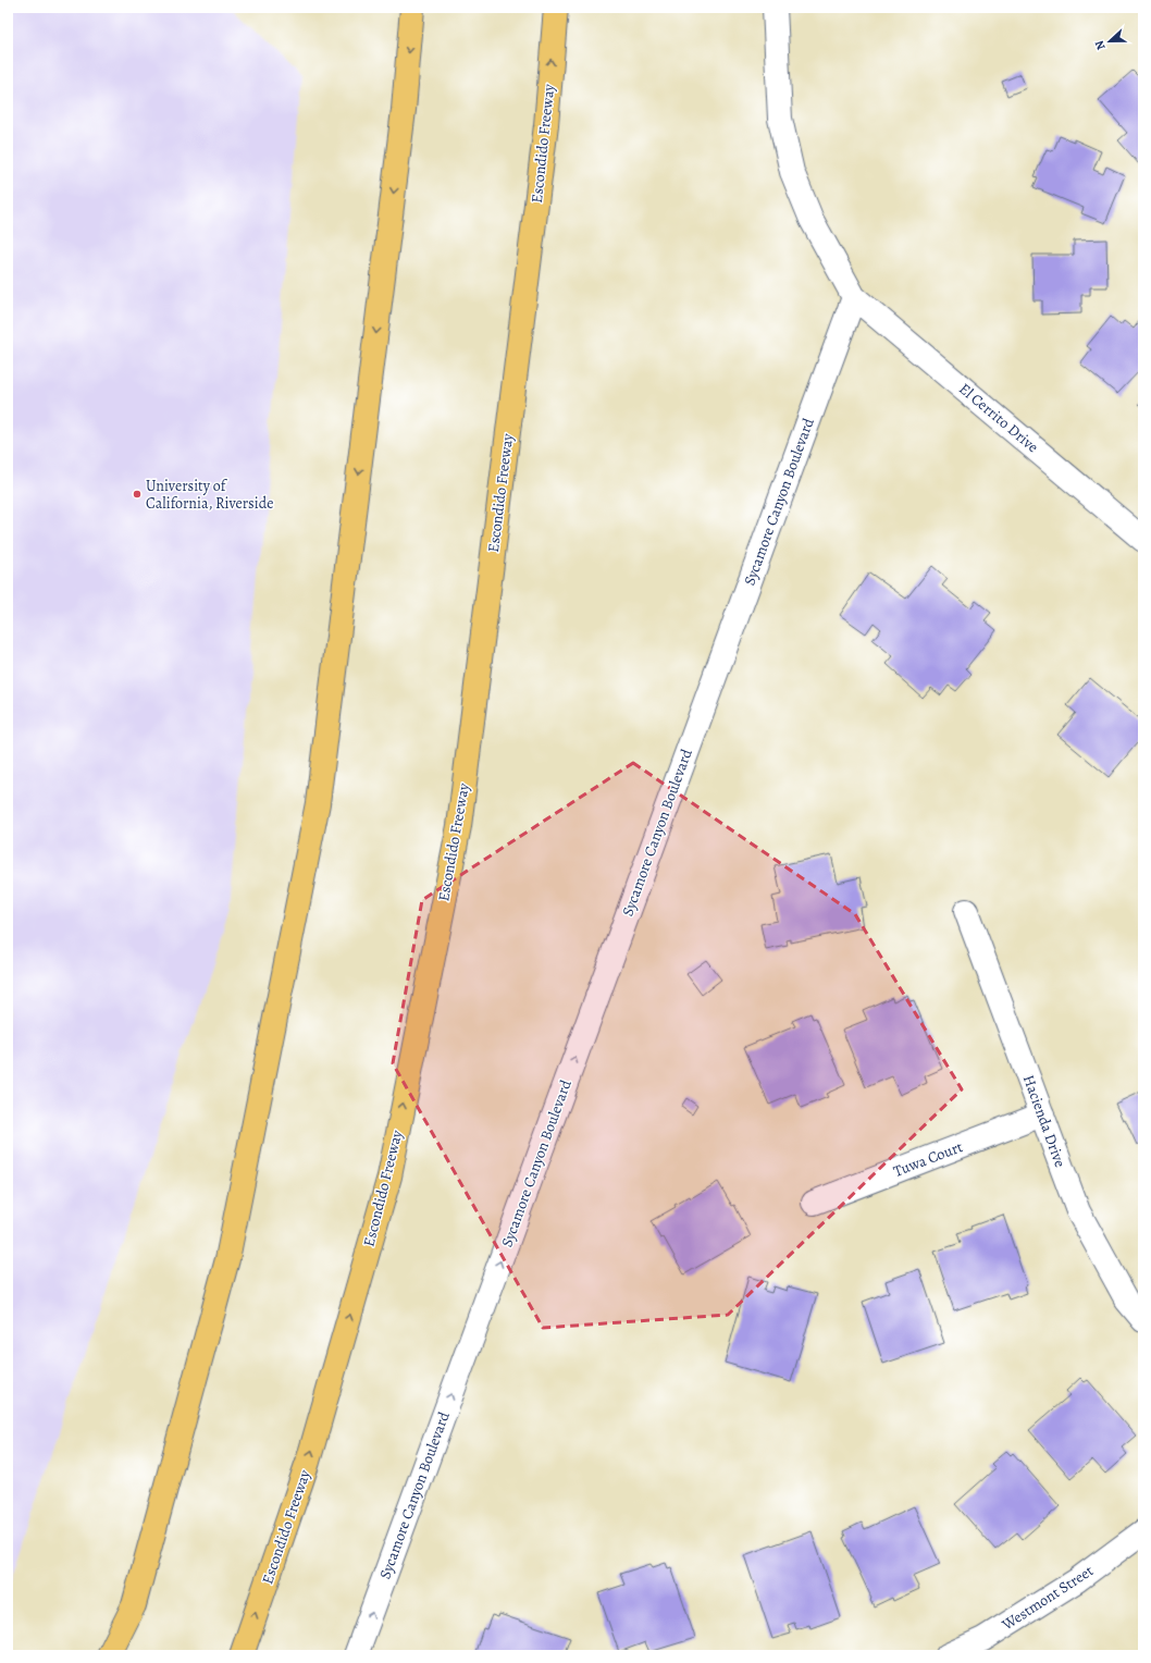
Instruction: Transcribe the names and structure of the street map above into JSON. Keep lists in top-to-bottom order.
{
  "streets": {
    "highway": ["Escondido Freeway"],
    "street": [
      "El Cerrito Drive",
      "Sycamore Canyon Boulevard",
      "Hacienda Drive",
      "Tuwa Court",
      "Westmont Street"
    ]
  },
  "crossings": [
    ["El Cerrito Drive", "Sycamore Canyon Boulevard"],
    ["Hacienda Drive", "Tuwa Court"]
  ],
  "one_way": ["Sycamore Canyon Boulevard"],
  "places": ["University of California, Riverside"],
  "north": "left"
}
